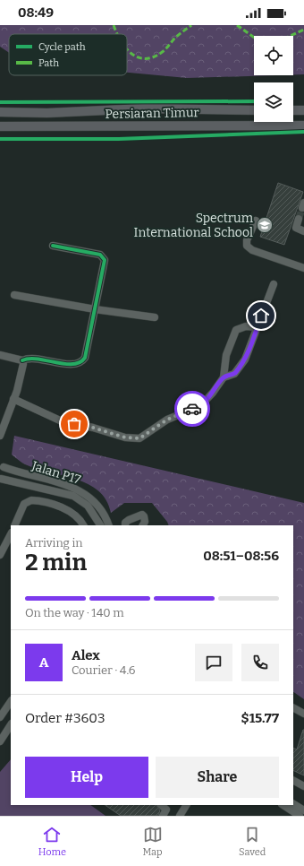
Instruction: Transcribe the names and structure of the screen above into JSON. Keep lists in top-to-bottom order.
{
  "streets": {
    "main road": ["Persiaran Timur"],
    "street": ["Jalan P17"]
  },
  "places": {
    "school or university": ["Spectrum International School"]
  },
  "legend": ["Cycle path", "Path"],
  "page": {
    "status": "08:49",
    "heading": ["2 min", "Arriving in", "08:51–08:56"],
    "panel": [
      "Alex",
      "Courier · 4.6",
      "Order #3603",
      "$15.77"
    ],
    "bar": "On the way · 140 m",
    "round": "A",
    "buttons": ["Help", "Share"],
    "tabs": ["Home", "Map", "Saved"]
  }
}
